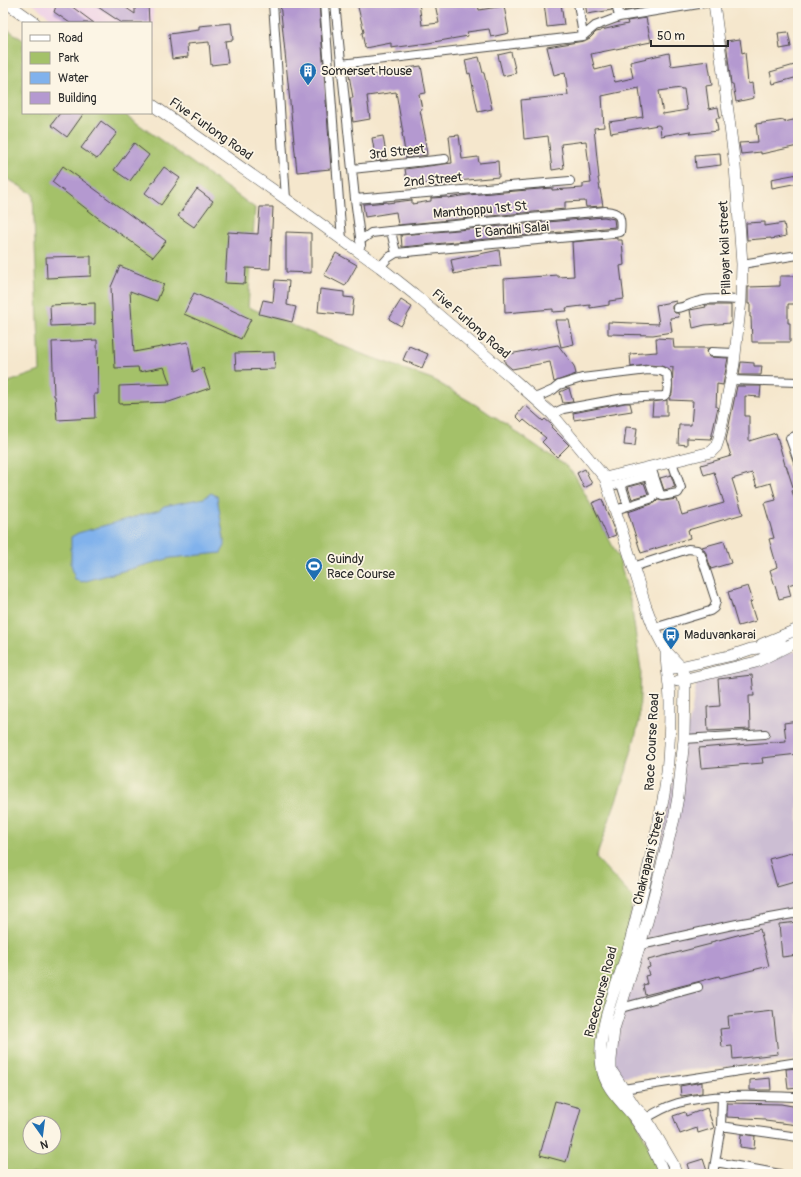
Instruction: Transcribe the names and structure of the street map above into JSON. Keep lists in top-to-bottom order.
{
  "streets": {
    "main road": [
      "Five Furlong Road",
      "Pillayar koil street",
      "Race Course Road",
      "Chakrapani Street",
      "Racecourse Road"
    ],
    "street": [
      "3rd Street",
      "2nd Street",
      "Manthoppu 1st St",
      "E Gandhi Salai"
    ]
  },
  "crossings": [
    ["Five Furlong Road", "Pillayar koil street"],
    ["Five Furlong Road", "Race Course Road"],
    ["Five Furlong Road", "Chakrapani Street"],
    ["Manthoppu 1st St", "E Gandhi Salai"],
    ["Race Course Road", "Racecourse Road"],
    ["Chakrapani Street", "Racecourse Road"]
  ],
  "places": {
    "building": ["Somerset House"],
    "sports": ["Guindy Race Course"],
    "bus stop": ["Maduvankarai"]
  },
  "legend": [
    "Road",
    "Park",
    "Water",
    "Building"
  ],
  "scale_bar": "50 m",
  "north": "bottom"
}
